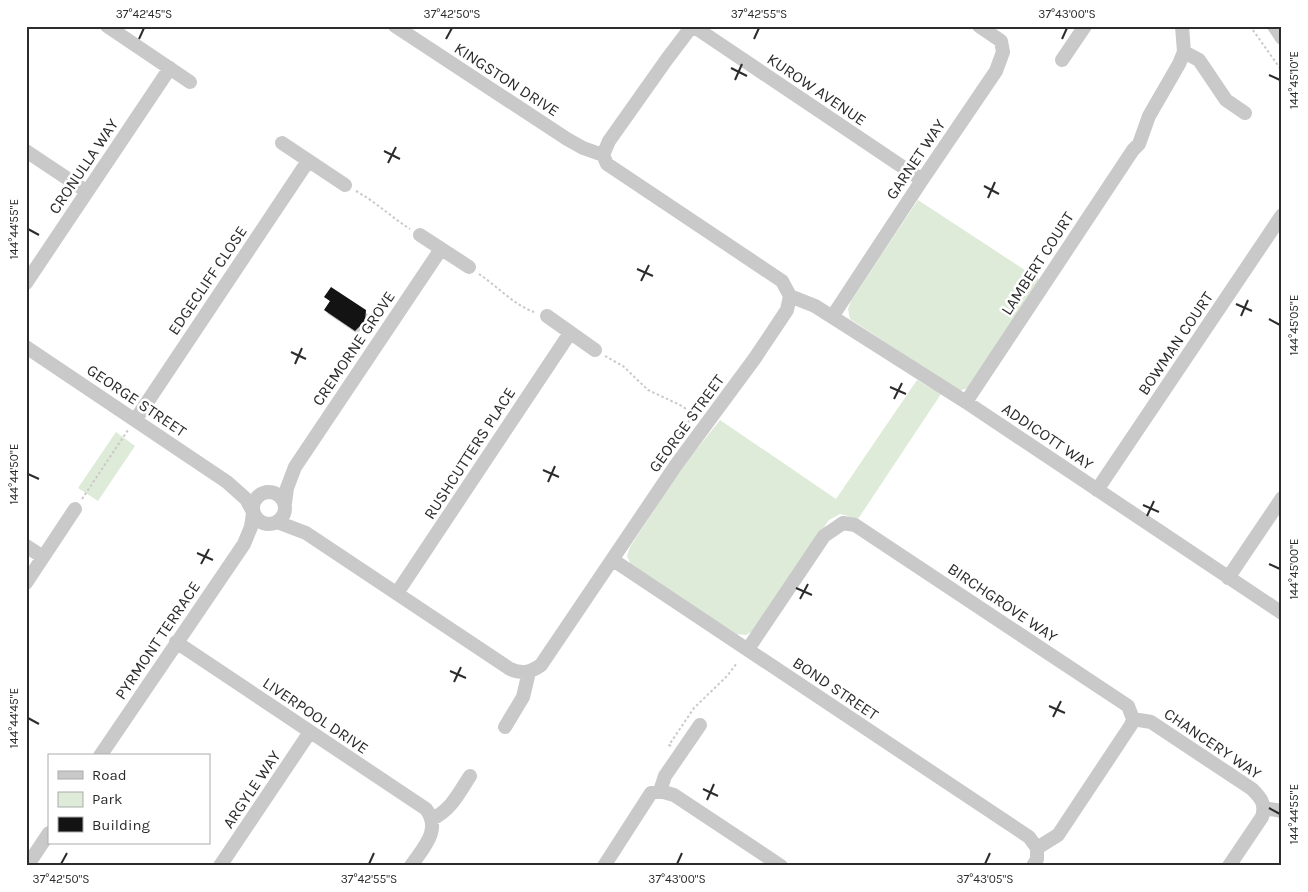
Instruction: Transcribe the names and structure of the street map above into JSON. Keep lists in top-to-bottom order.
{
  "streets": {
    "street": [
      "KINGSTON DRIVE",
      "KUROW AVENUE",
      "GARNET WAY",
      "CRONULLA WAY",
      "LAMBERT COURT",
      "EDGECLIFF CLOSE",
      "BOWMAN COURT",
      "CREMORNE GROVE",
      "GEORGE STREET",
      "ADDICOTT WAY",
      "RUSHCUTTERS PLACE",
      "BIRCHGROVE WAY",
      "PYRMONT TERRACE",
      "BOND STREET",
      "LIVERPOOL DRIVE",
      "CHANCERY WAY",
      "ARGYLE WAY"
    ]
  },
  "crossings": [
    ["KUROW AVENUE", "GARNET WAY"],
    ["GARNET WAY", "ADDICOTT WAY"],
    ["LAMBERT COURT", "ADDICOTT WAY"],
    ["EDGECLIFF CLOSE", "GEORGE STREET"],
    ["BOWMAN COURT", "ADDICOTT WAY"],
    ["CREMORNE GROVE", "GEORGE STREET"],
    ["CREMORNE GROVE", "PYRMONT TERRACE"],
    ["GEORGE STREET", "ADDICOTT WAY"],
    ["GEORGE STREET", "PYRMONT TERRACE"],
    ["GEORGE STREET", "BOND STREET"],
    ["BIRCHGROVE WAY", "BOND STREET"],
    ["BIRCHGROVE WAY", "CHANCERY WAY"],
    ["PYRMONT TERRACE", "LIVERPOOL DRIVE"],
    ["LIVERPOOL DRIVE", "ARGYLE WAY"]
  ],
  "legend": ["Road", "Park", "Building"],
  "coordinates": [
    "37°42'45\"S",
    "37°42'50\"S",
    "37°42'55\"S",
    "37°43'00\"S",
    "144°45'10\"E",
    "144°44'55\"E",
    "144°45'05\"E",
    "144°44'50\"E",
    "144°45'00\"E",
    "144°44'45\"E",
    "37°43'05\"S"
  ]
}
